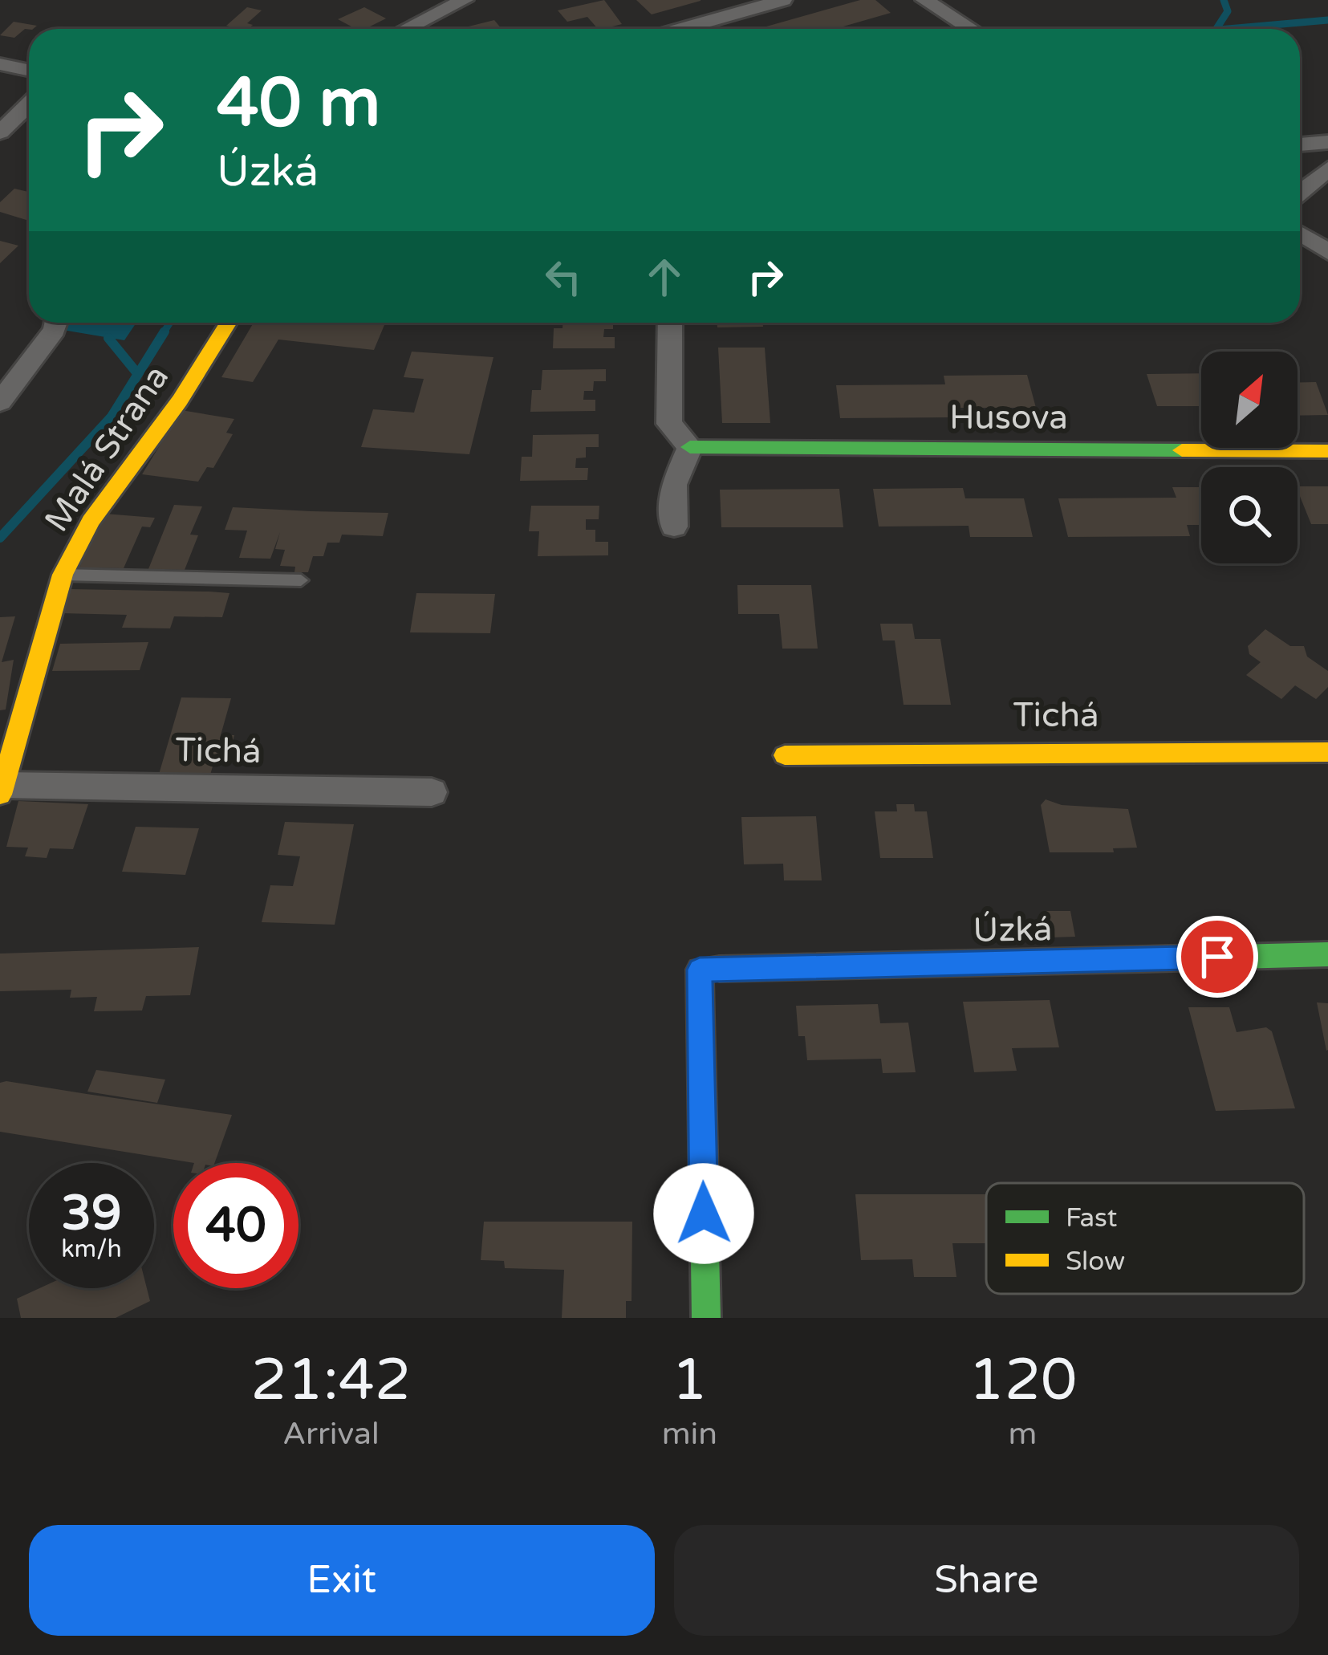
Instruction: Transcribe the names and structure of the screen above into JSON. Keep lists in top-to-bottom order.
{
  "streets": {
    "street": [
      "Husova",
      "Malá Strana",
      "Tichá",
      "Úzká"
    ]
  },
  "crossings": [
    ["Malá Strana", "Tichá"]
  ],
  "legend": ["Fast", "Slow"],
  "north": "top right",
  "page": {
    "turn": ["40 m", "Úzká"],
    "speed": "39 km/h",
    "limit": "40",
    "eta": [
      "21:42",
      "Arrival",
      "1",
      "min",
      "120",
      "m"
    ],
    "buttons": ["Exit", "Share"]
  }
}
